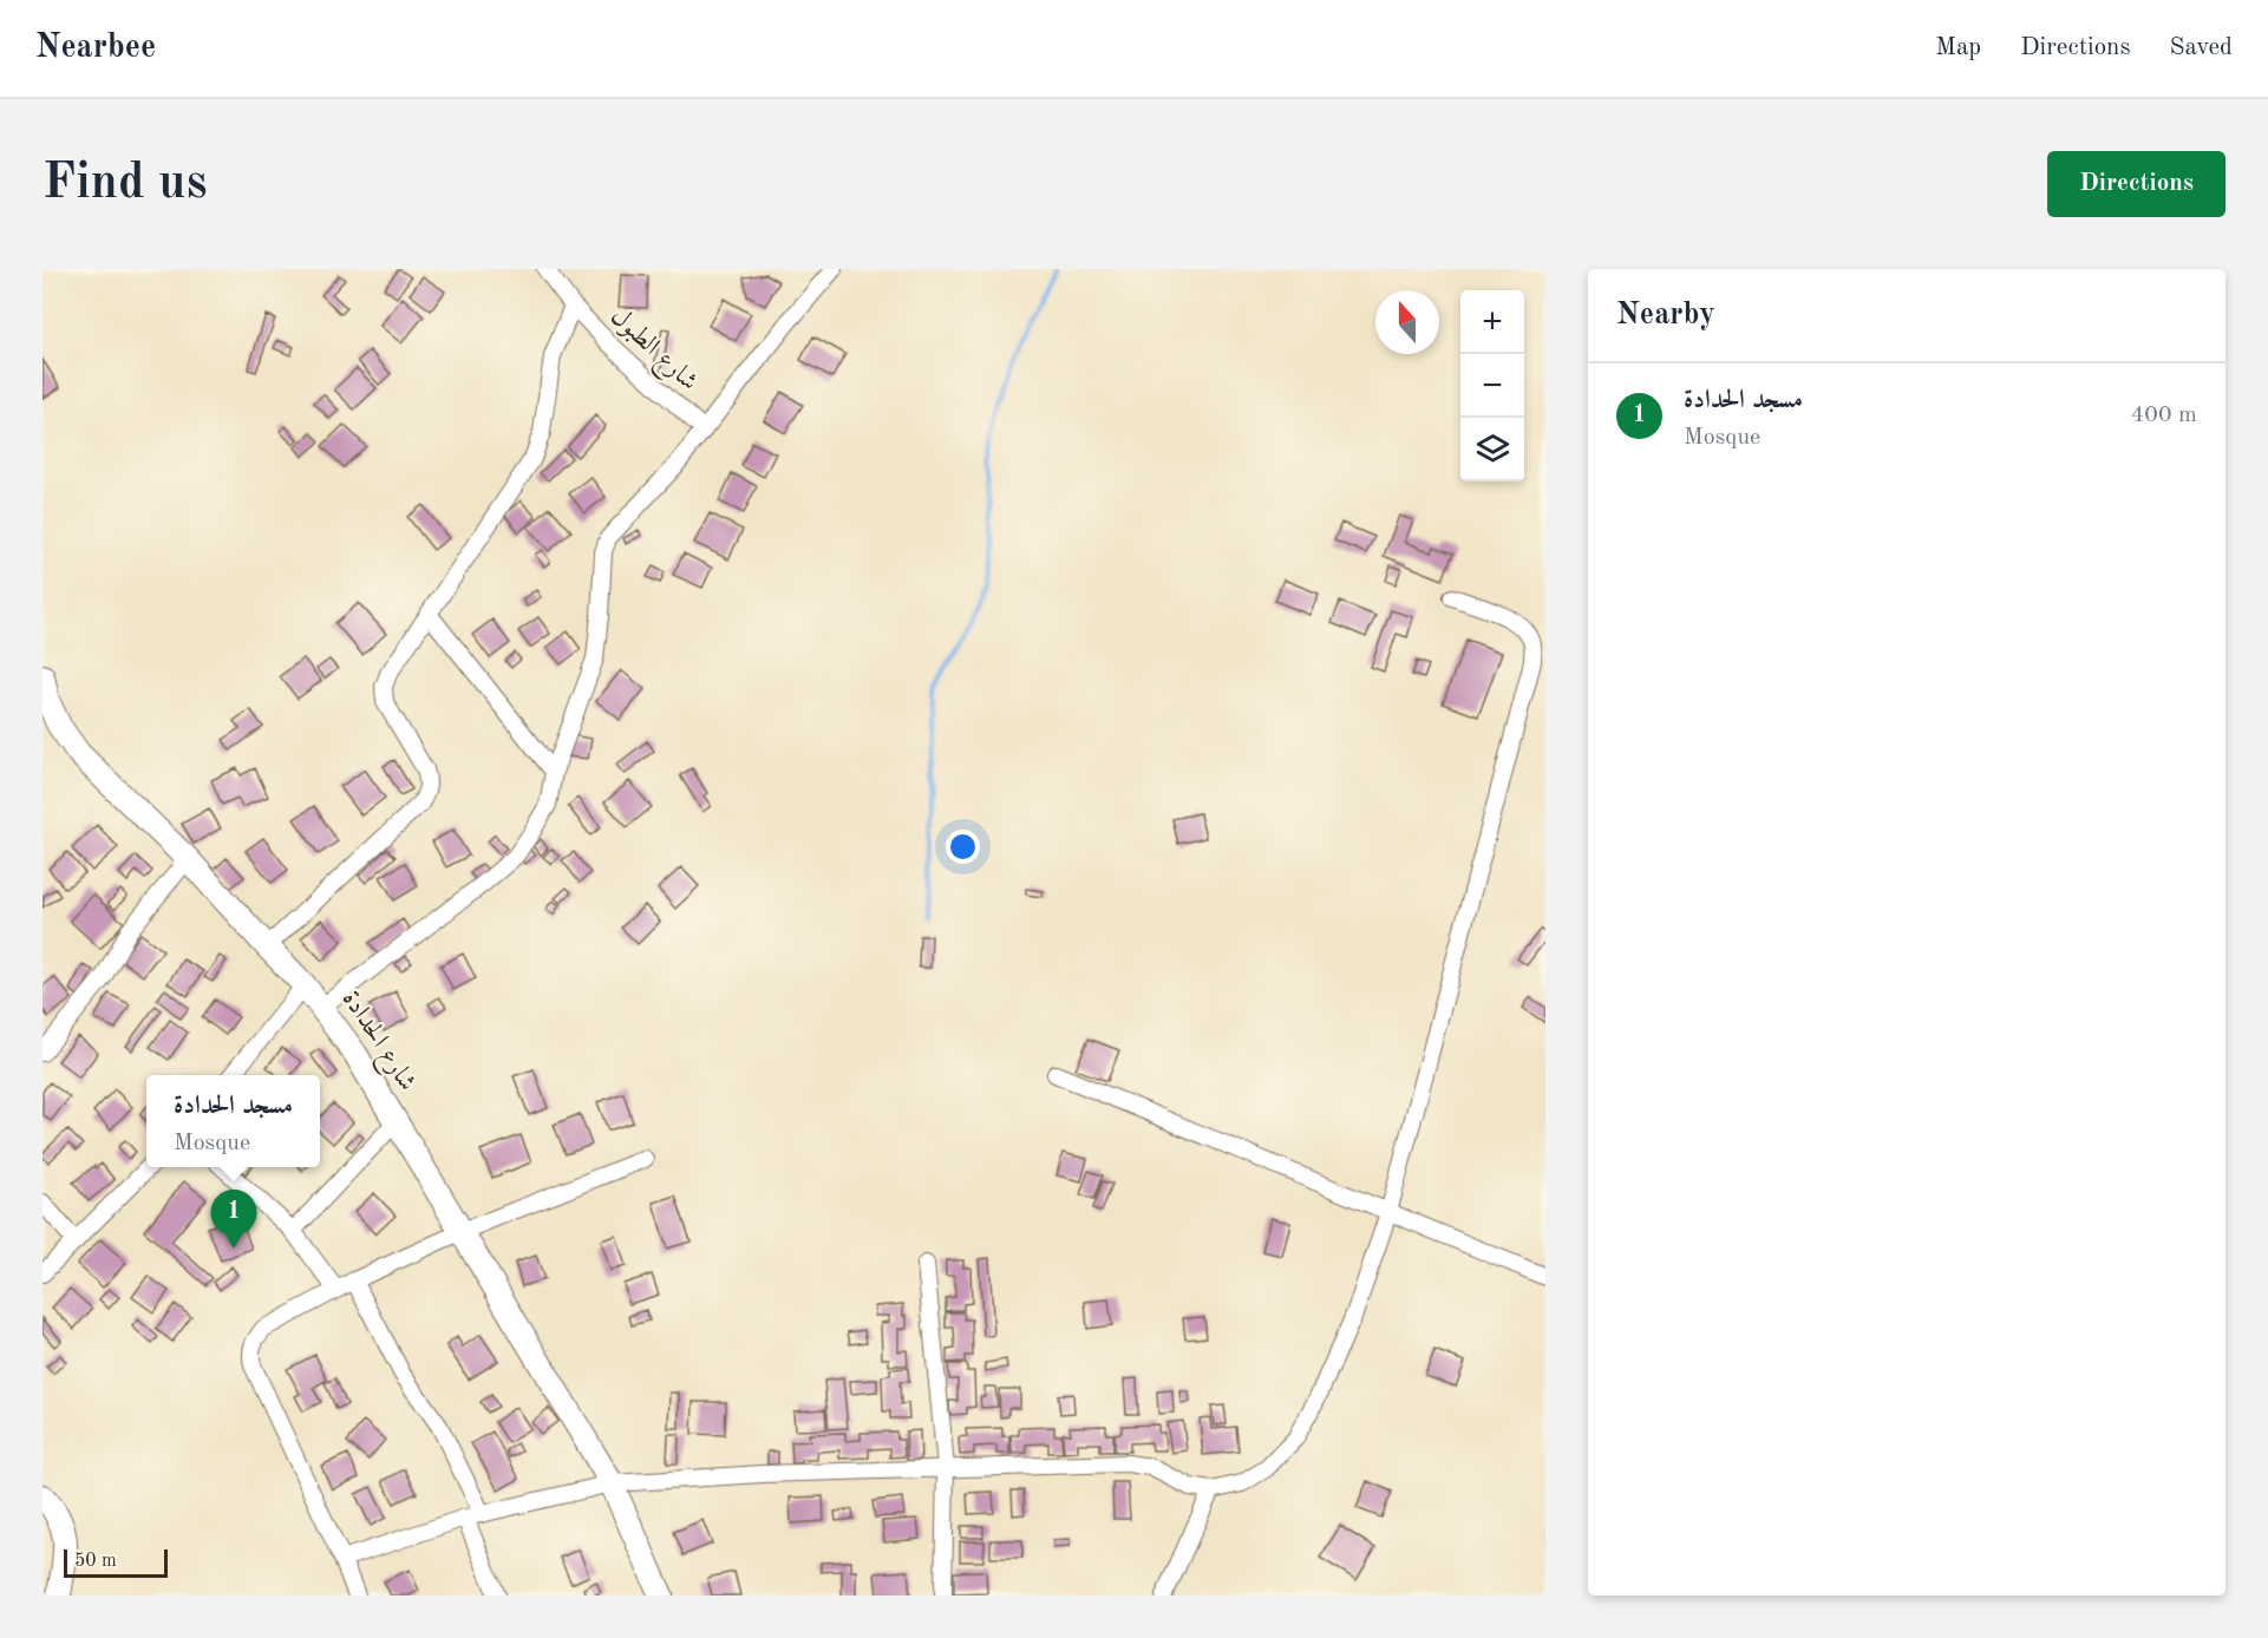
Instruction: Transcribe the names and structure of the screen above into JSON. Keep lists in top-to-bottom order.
{
  "streets": {
    "street": ["شارع الطبول", "شارع الحدادة"]
  },
  "scale_bar": "50 m",
  "north": "top",
  "page": {
    "header": "Nearbee",
    "nav": ["Map", "Directions", "Saved"],
    "buttons": "Directions",
    "title": "Find us",
    "heading": "Nearby",
    "map_buttons": ["+", "−"],
    "list": [
      {
        "mark": "1",
        "name": "مسجد الحدادة",
        "note": "Mosque",
        "value": "400 m"
      }
    ],
    "popup": ["مسجد الحدادة", "Mosque"],
    "pins": "1",
    "scale": "50 m"
  }
}
